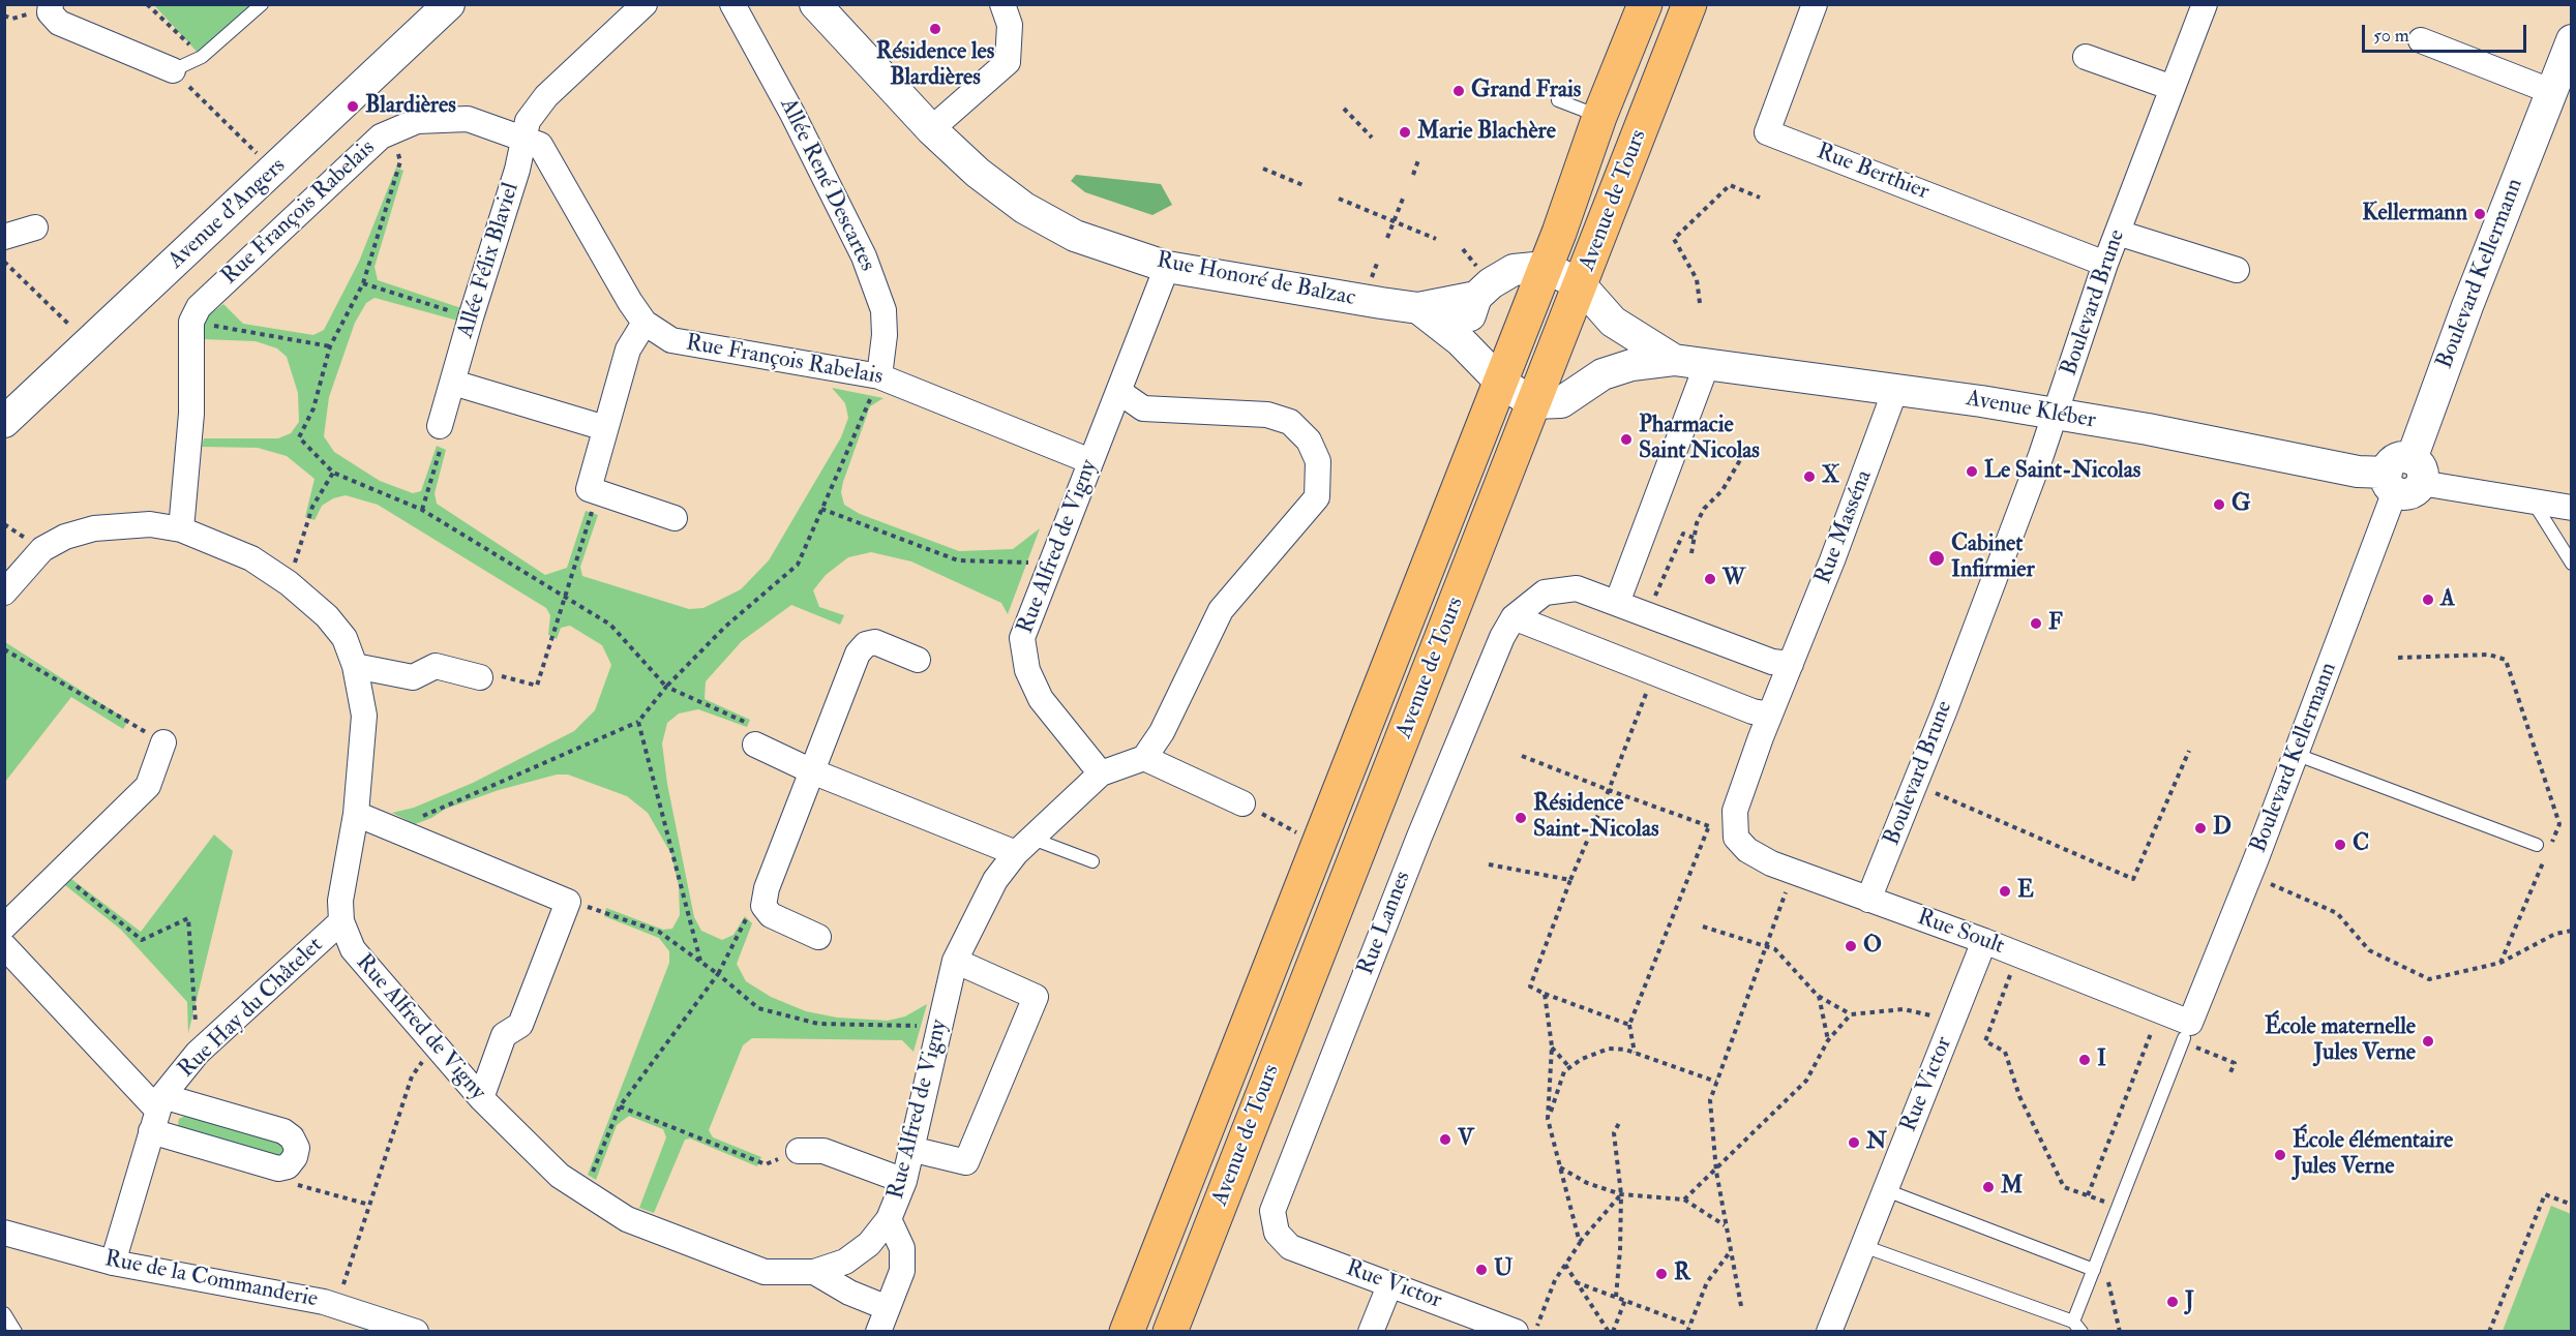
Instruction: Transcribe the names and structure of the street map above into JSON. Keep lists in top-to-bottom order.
{
  "streets": {
    "main road": ["Avenue de Tours"],
    "street": [
      "Rue Berthier",
      "Allée René Descartes",
      "Rue François Rabelais",
      "Avenue d'Angers",
      "Allée Félix Blaviel",
      "Boulevard Kellermann",
      "Rue Honoré de Balzac",
      "Boulevard Brune",
      "Avenue Kléber",
      "Rue Masséna",
      "Rue Alfred de Vigny",
      "Rue Lannes",
      "Rue Soult",
      "Rue Hay du Châtelet",
      "Rue Victor",
      "Rue de la Commanderie"
    ]
  },
  "crossings": [
    ["Rue Berthier", "Boulevard Brune"],
    ["Allée René Descartes", "Rue François Rabelais"],
    ["Rue François Rabelais", "Allée Félix Blaviel"],
    ["Rue François Rabelais", "Rue Alfred de Vigny"],
    ["Boulevard Kellermann", "Avenue Kléber"],
    ["Boulevard Kellermann", "Rue Soult"],
    ["Rue Honoré de Balzac", "Rue Alfred de Vigny"],
    ["Boulevard Brune", "Avenue Kléber"],
    ["Boulevard Brune", "Rue Soult"],
    ["Avenue Kléber", "Rue Masséna"],
    ["Rue Masséna", "Rue Lannes"],
    ["Rue Masséna", "Rue Soult"],
    ["Rue Alfred de Vigny", "Rue Hay du Châtelet"],
    ["Rue Lannes", "Rue Victor"],
    ["Rue Soult", "Rue Victor"],
    ["Rue Hay du Châtelet", "Rue de la Commanderie"]
  ],
  "places": [
    "Résidence les Blardières",
    "Grand Frais",
    "Blardières",
    "Marie Blachère",
    "Kellermann",
    "Pharmacie Saint Nicolas",
    "Le Saint-Nicolas",
    "X",
    "G",
    "Cabinet Infirmier",
    "W",
    "A",
    "F",
    "Résidence Saint-Nicolas",
    "D",
    "C",
    "E",
    "O",
    "École maternelle Jules Verne",
    "I",
    "V",
    "N",
    "École élémentaire Jules Verne",
    "M",
    "U",
    "R",
    "J"
  ],
  "scale_bar": "50 m"
}
